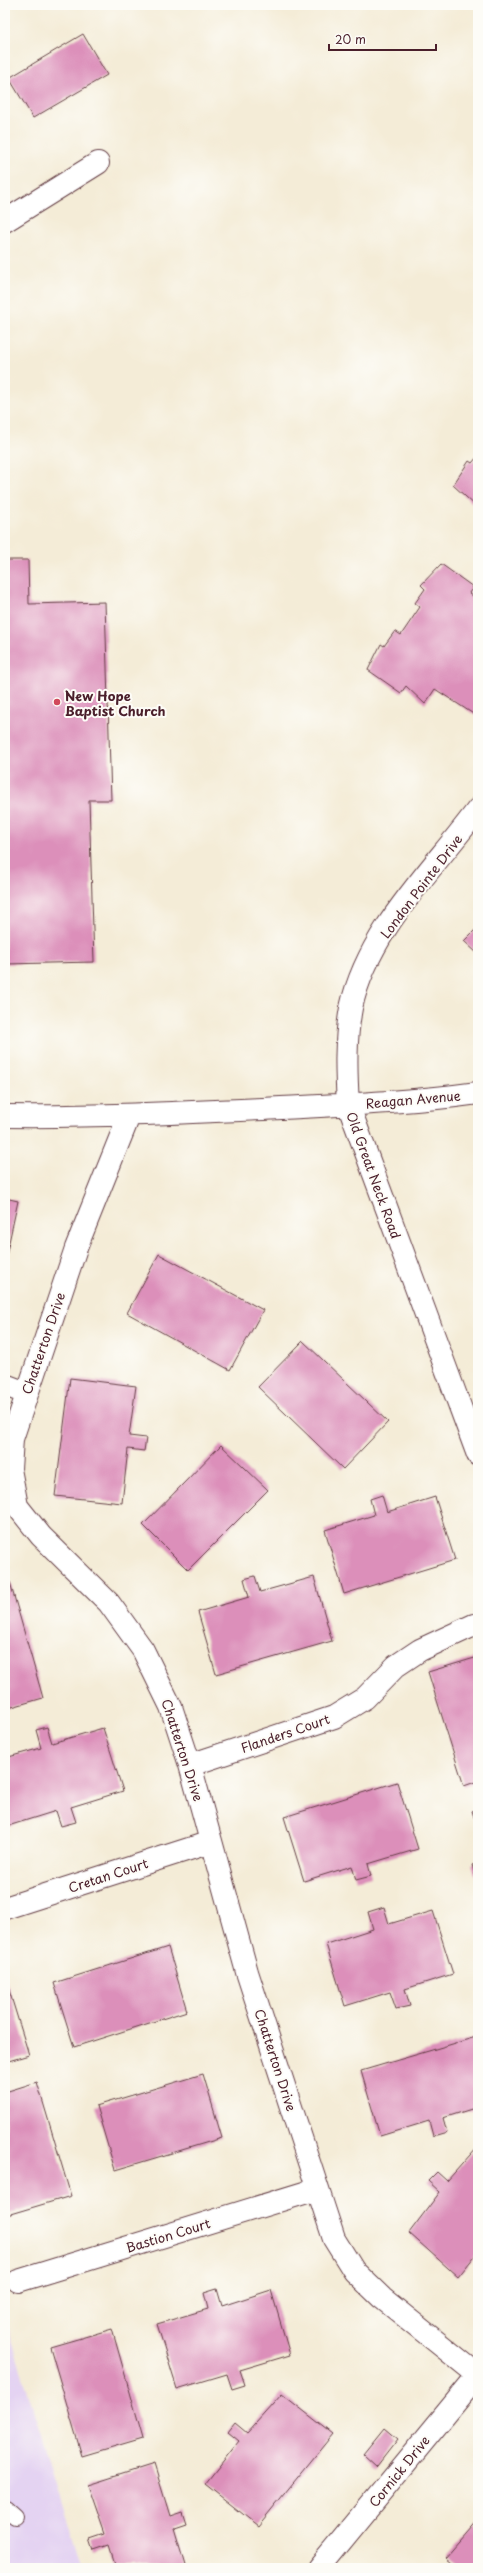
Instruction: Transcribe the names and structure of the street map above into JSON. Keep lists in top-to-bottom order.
{
  "streets": {
    "street": [
      "London Pointe Drive",
      "Reagan Avenue",
      "Old Great Neck Road",
      "Chatterton Drive",
      "Flanders Court",
      "Cretan Court",
      "Bastion Court",
      "Cornick Drive"
    ]
  },
  "crossings": [
    ["London Pointe Drive", "Reagan Avenue"],
    ["London Pointe Drive", "Old Great Neck Road"],
    ["Reagan Avenue", "Old Great Neck Road"],
    ["Old Great Neck Road", "Chatterton Drive"],
    ["Chatterton Drive", "Flanders Court"],
    ["Chatterton Drive", "Cretan Court"],
    ["Chatterton Drive", "Bastion Court"],
    ["Chatterton Drive", "Cornick Drive"]
  ],
  "places": ["New Hope Baptist Church"],
  "scale_bar": "20 m"
}
